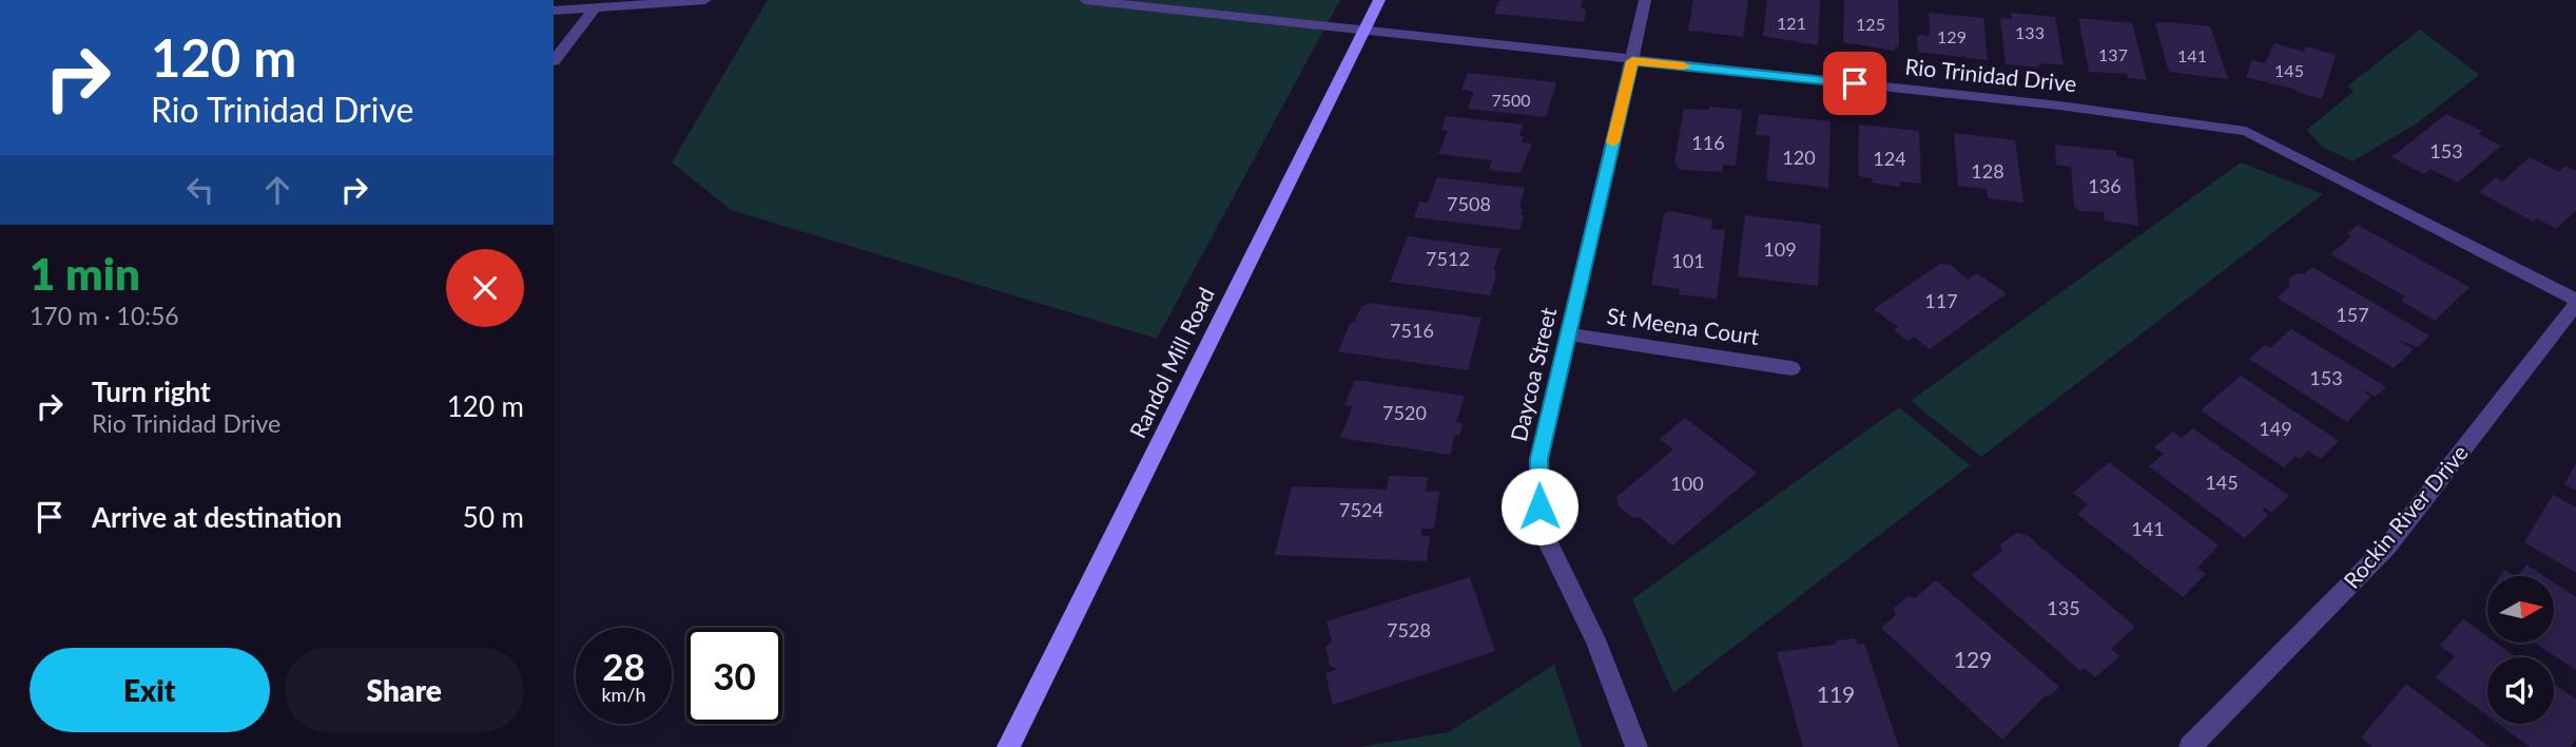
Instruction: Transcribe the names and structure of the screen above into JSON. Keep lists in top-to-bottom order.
{
  "streets": {
    "main road": ["Randol Mill Road"],
    "street": [
      "Rio Trinidad Drive",
      "St Meena Court",
      "Daycoa Street",
      "Rockin River Drive"
    ]
  },
  "crossings": [
    ["Rio Trinidad Drive", "Randol Mill Road"],
    ["Rio Trinidad Drive", "Daycoa Street"],
    ["Rio Trinidad Drive", "Rockin River Drive"],
    ["St Meena Court", "Daycoa Street"]
  ],
  "house_numbers": [
    "121",
    "125",
    "133",
    "129",
    "137",
    "141",
    "145",
    "7500",
    "116",
    "153",
    "120",
    "124",
    "128",
    "136",
    "7508",
    "109",
    "7512",
    "101",
    "117",
    "157",
    "7516",
    "153",
    "7520",
    "149",
    "145",
    "100",
    "7524",
    "141",
    "135",
    "7528",
    "129",
    "119"
  ],
  "north": "right",
  "page": {
    "turn": ["120 m", "Rio Trinidad Drive"],
    "heading": ["1 min", "170 m · 10:56"],
    "list": [
      {
        "name": "Turn right",
        "note": "Rio Trinidad Drive",
        "value": "120 m"
      },
      {
        "name": "Arrive at destination",
        "value": "50 m"
      }
    ],
    "speed": "28 km/h",
    "limit": "30",
    "buttons": ["Exit", "Share"]
  }
}
